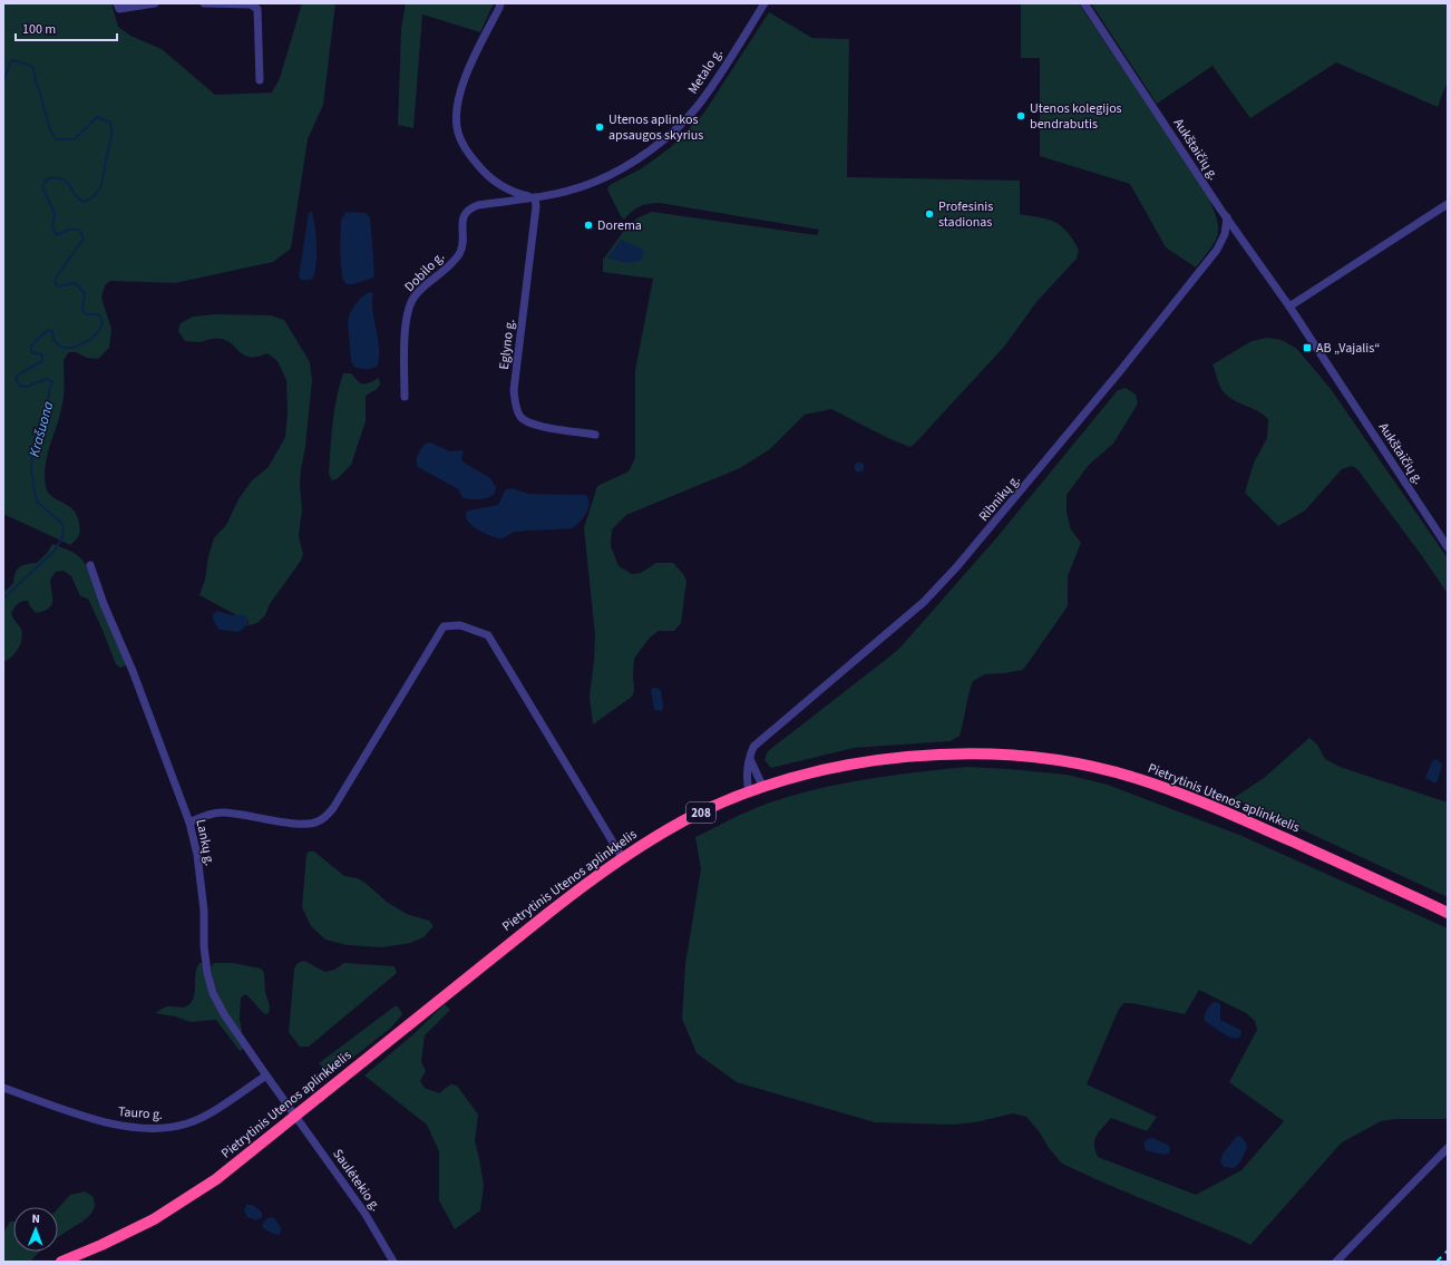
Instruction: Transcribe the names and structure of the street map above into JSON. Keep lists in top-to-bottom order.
{
  "streets": {
    "highway": ["Pietrytinis Utenos aplinkkelis", "208"],
    "street": [
      "Metalo g.",
      "Aukštaičių g.",
      "Dobilo g.",
      "Eglyno g.",
      "Ribnikų g.",
      "Lankų g.",
      "Tauro g.",
      "Saulėtekio g."
    ]
  },
  "crossings": [
    ["Metalo g.", "Dobilo g."],
    ["Metalo g.", "Eglyno g."],
    ["Aukštaičių g.", "Ribnikų g."],
    ["Dobilo g.", "Eglyno g."],
    ["Ribnikų g.", "Pietrytinis Utenos aplinkkelis"],
    ["Pietrytinis Utenos aplinkkelis", "Lankų g."],
    ["Pietrytinis Utenos aplinkkelis", "Saulėtekio g."],
    ["Lankų g.", "Tauro g."],
    ["Lankų g.", "Saulėtekio g."]
  ],
  "water": ["Krašuona"],
  "places": {
    "other": [
      "Utenos kolegijos bendrabutis",
      "Utenos aplinkos apsaugos skyrius",
      "Profesinis stadionas",
      "Dorema"
    ],
    "transit": ["AB „Vajalis“"]
  },
  "scale_bar": "100 m",
  "north": "top"
}
